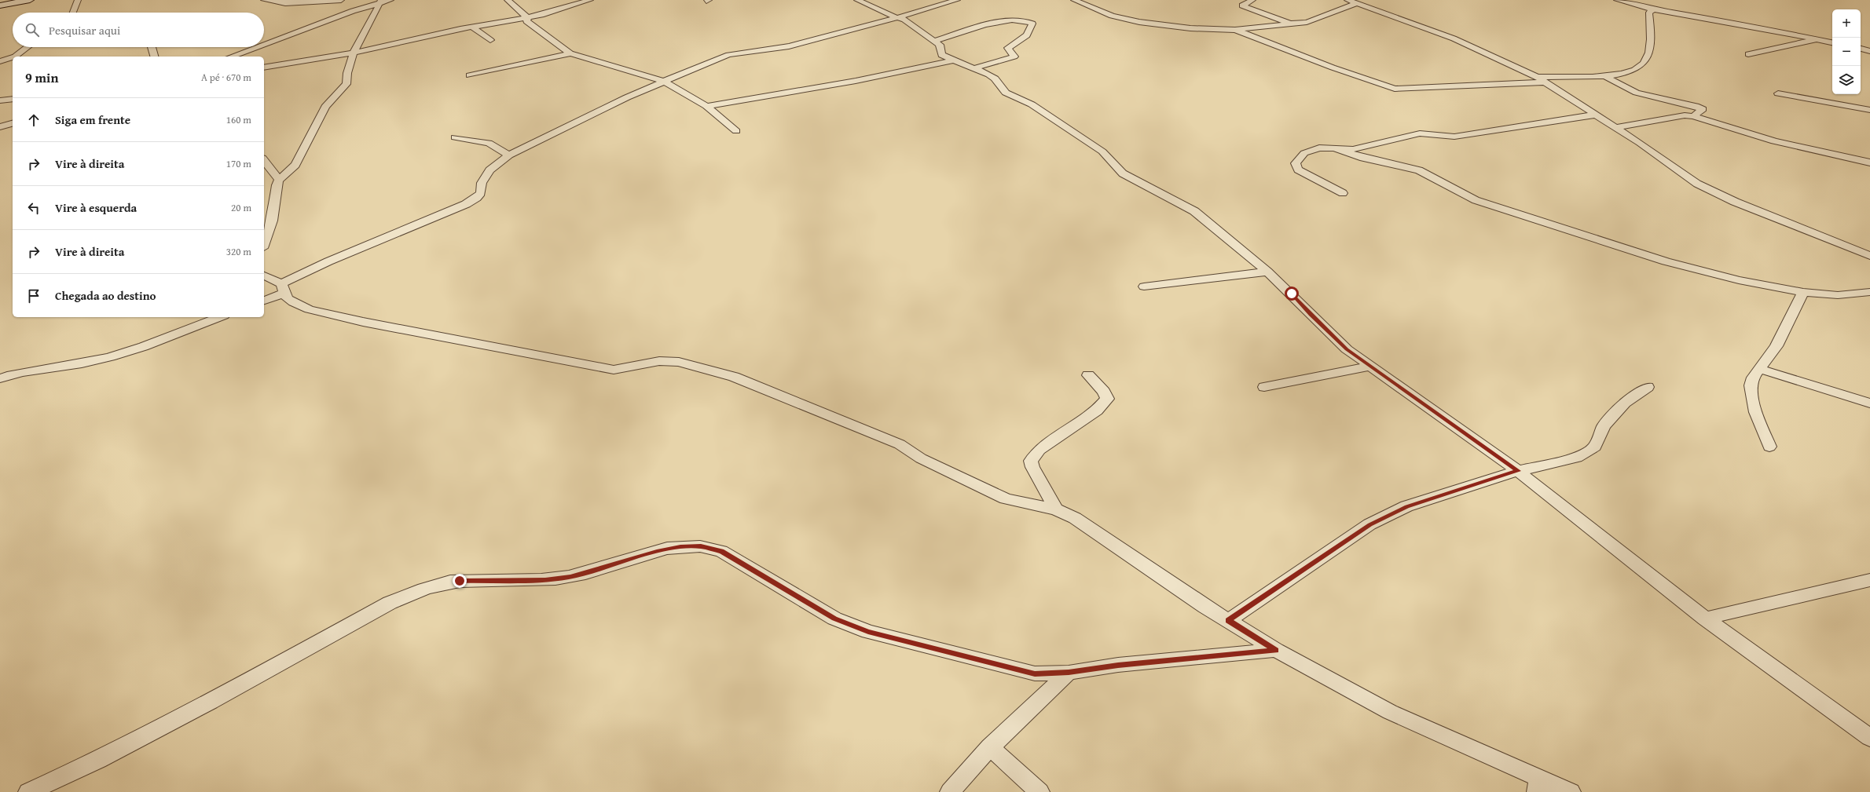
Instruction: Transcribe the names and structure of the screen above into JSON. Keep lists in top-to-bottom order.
{
  "page": {
    "map_buttons": ["+", "−"],
    "search": "Pesquisar aqui",
    "heading": ["9 min", "A pé · 670 m"],
    "list": [
      ["Siga em frente", "160 m"],
      ["Vire à direita", "170 m"],
      ["Vire à esquerda", "20 m"],
      ["Vire à direita", "320 m"],
      "Chegada ao destino"
    ]
  }
}
